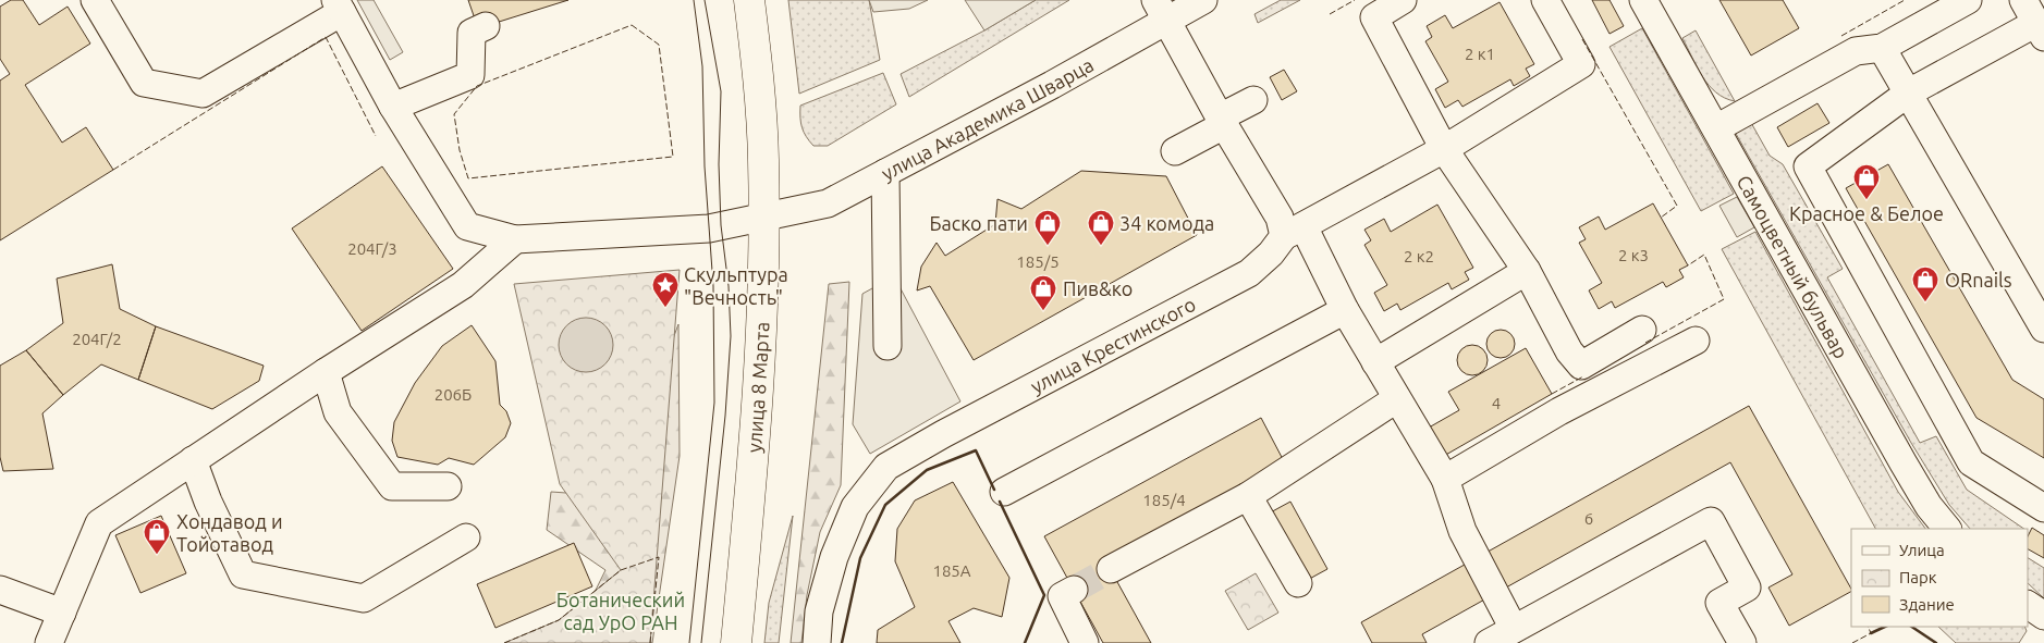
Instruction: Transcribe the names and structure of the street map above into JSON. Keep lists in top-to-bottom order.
{
  "streets": {
    "main road": ["улица 8 Марта"],
    "street": ["улица Академика Шварца", "Самоцветный бульвар", "улица Крестинского"]
  },
  "crossings": [
    ["улица Академика Шварца", "улица 8 Марта"]
  ],
  "parks": ["Ботанический сад УрО РАН"],
  "places": {
    "shop": [
      "Красное & Белое",
      "Баско пати",
      "34 комода",
      "ORnails",
      "Пив&ко",
      "Хондавод и Тойотавод"
    ],
    "place": ["Скульптура \"Вечность\""]
  },
  "house_numbers": [
    "2 к1",
    "204Г/3",
    "2 к3",
    "2 к2",
    "185/5",
    "204Г/2",
    "206Б",
    "4",
    "185/4",
    "6",
    "185А"
  ],
  "legend": ["Улица", "Парк", "Здание"]
}
